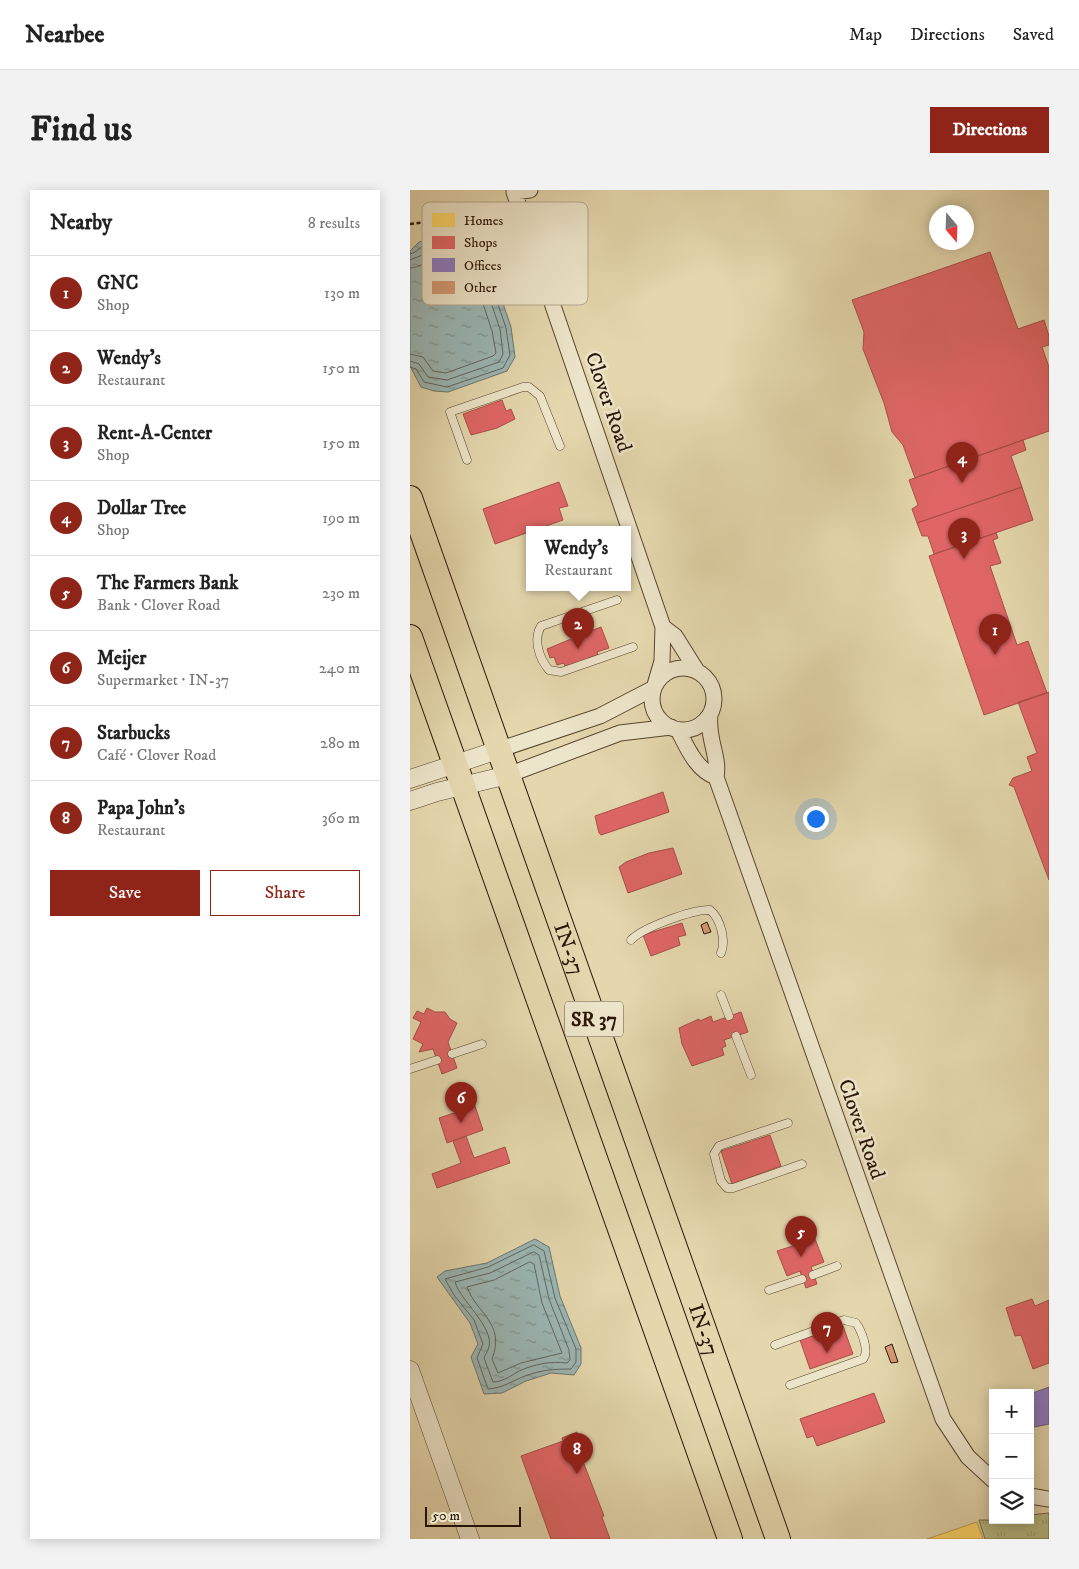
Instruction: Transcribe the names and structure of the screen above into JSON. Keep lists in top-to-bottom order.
{
  "streets": {
    "highway": ["IN-37", "SR 37"],
    "street": ["Clover Road"]
  },
  "legend": [
    "Homes",
    "Shops",
    "Offices",
    "Other"
  ],
  "scale_bar": "50 m",
  "north": "bottom",
  "page": {
    "header": "Nearbee",
    "nav": ["Map", "Directions", "Saved"],
    "buttons": [
      "Directions",
      ["Save", "Share"]
    ],
    "title": "Find us",
    "heading": ["Nearby", "8 results"],
    "list": [
      {
        "mark": "1",
        "name": "GNC",
        "note": "Shop",
        "value": "130 m"
      },
      {
        "mark": "2",
        "name": "Wendy's",
        "note": "Restaurant",
        "value": "150 m"
      },
      {
        "mark": "3",
        "name": "Rent-A-Center",
        "note": "Shop",
        "value": "150 m"
      },
      {
        "mark": "4",
        "name": "Dollar Tree",
        "note": "Shop",
        "value": "190 m"
      },
      {
        "mark": "5",
        "name": "The Farmers Bank",
        "note": "Bank · Clover Road",
        "value": "230 m"
      },
      {
        "mark": "6",
        "name": "Meijer",
        "note": "Supermarket · IN-37",
        "value": "240 m"
      },
      {
        "mark": "7",
        "name": "Starbucks",
        "note": "Café · Clover Road",
        "value": "280 m"
      },
      {
        "mark": "8",
        "name": "Papa John's",
        "note": "Restaurant",
        "value": "360 m"
      }
    ],
    "pins": [
      "4",
      "3",
      "2",
      "1",
      "6",
      "5",
      "7",
      "8"
    ],
    "popup": ["Wendy's", "Restaurant"],
    "map_buttons": ["+", "−"],
    "scale": "50 m"
  }
}
